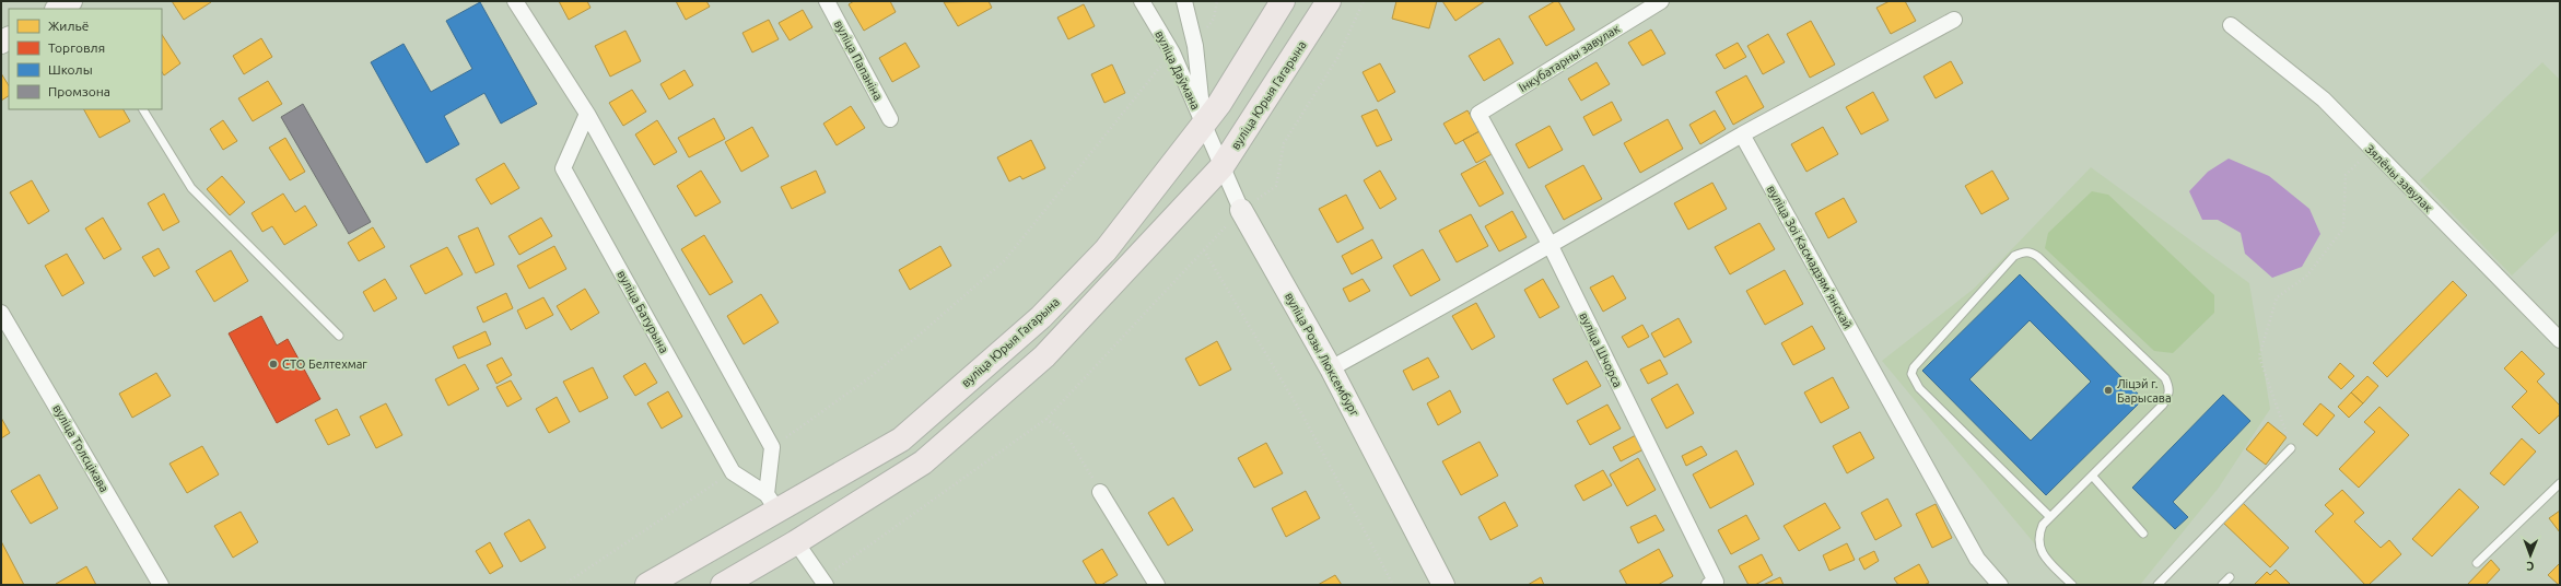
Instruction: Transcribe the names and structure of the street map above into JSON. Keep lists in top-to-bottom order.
{
  "streets": {
    "main road": ["вуліца Юрыя Гагарына"],
    "street": [
      "Інкубатарны завулак",
      "вуліца Папаніна",
      "вуліца Даўмана",
      "Зялёны завулак",
      "вуліца Зоі Касмадзямʼянскай",
      "вуліца Батурына",
      "вуліца Шчорса",
      "вуліца Розы Люксембург",
      "вуліца Толсцікава"
    ]
  },
  "crossings": [
    ["Інкубатарны завулак", "вуліца Шчорса"],
    ["вуліца Даўмана", "вуліца Юрыя Гагарына"],
    ["вуліца Даўмана", "вуліца Розы Люксембург"],
    ["вуліца Юрыя Гагарына", "вуліца Батурына"],
    ["вуліца Юрыя Гагарына", "вуліца Розы Люксембург"]
  ],
  "places": ["СТО Белтехмаг", "Ліцэй г. Барысава"],
  "legend": [
    "Жильё",
    "Торговля",
    "Школы",
    "Промзона"
  ],
  "north": "bottom"
}
